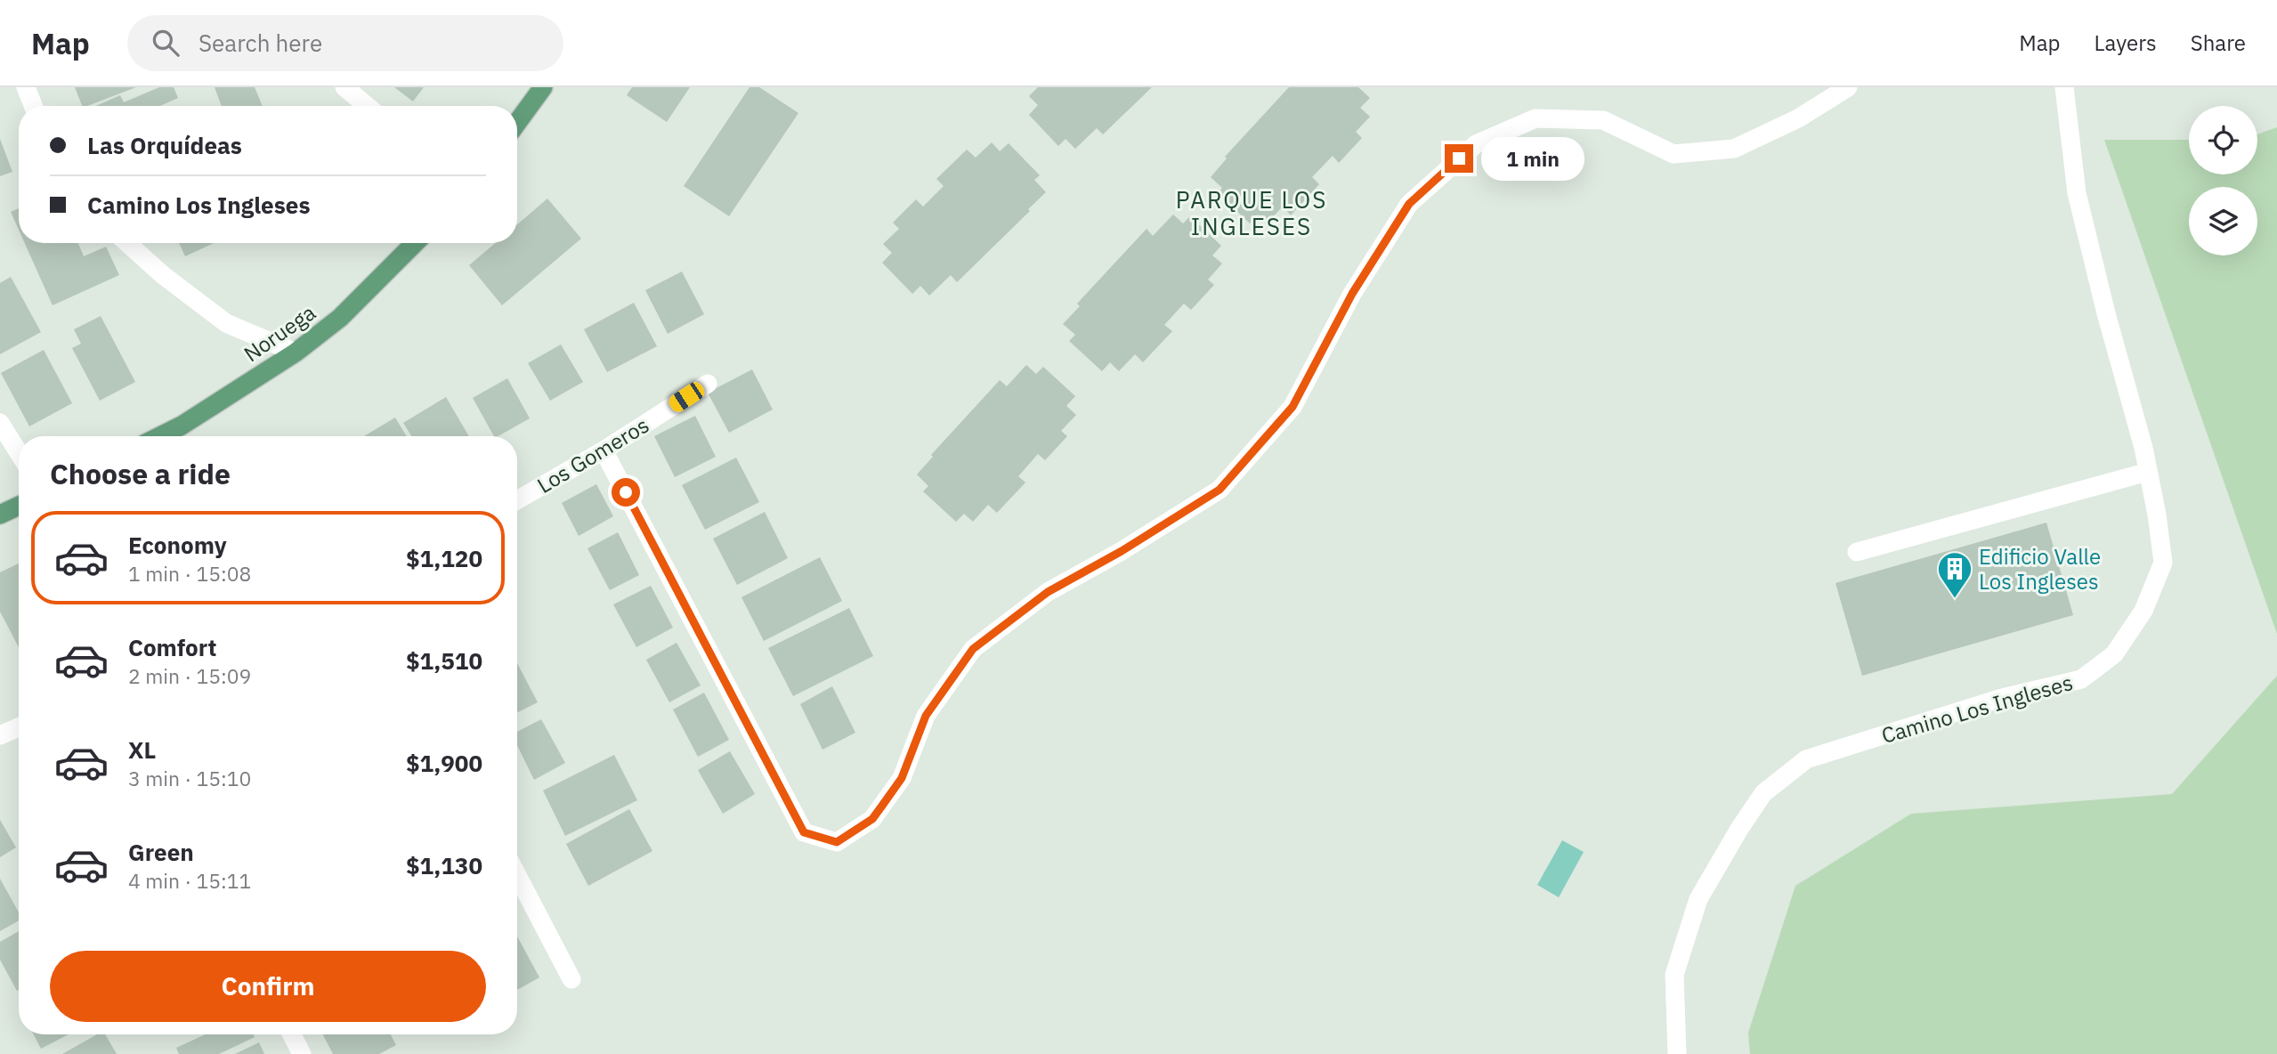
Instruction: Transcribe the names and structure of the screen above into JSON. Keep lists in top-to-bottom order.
{
  "streets": {
    "main road": ["Noruega"],
    "street": ["Los Gomeros", "Camino Los Ingleses"]
  },
  "districts": ["PARQUE LOS INGLESES"],
  "places": {
    "building": ["Edificio Valle Los Ingleses"]
  },
  "page": {
    "header": "Map",
    "search": "Search here",
    "nav": ["Map", "Layers", "Share"],
    "banner": ["Las Orquídeas", "Camino Los Ingleses"],
    "bubble": "1 min",
    "heading": "Choose a ride",
    "list": [
      {
        "name": "Economy",
        "note": "1 min · 15:08",
        "value": "$1,120"
      },
      {
        "name": "Comfort",
        "note": "2 min · 15:09",
        "value": "$1,510"
      },
      {
        "name": "XL",
        "note": "3 min · 15:10",
        "value": "$1,900"
      },
      {
        "name": "Green",
        "note": "4 min · 15:11",
        "value": "$1,130"
      }
    ],
    "buttons": "Confirm"
  }
}
